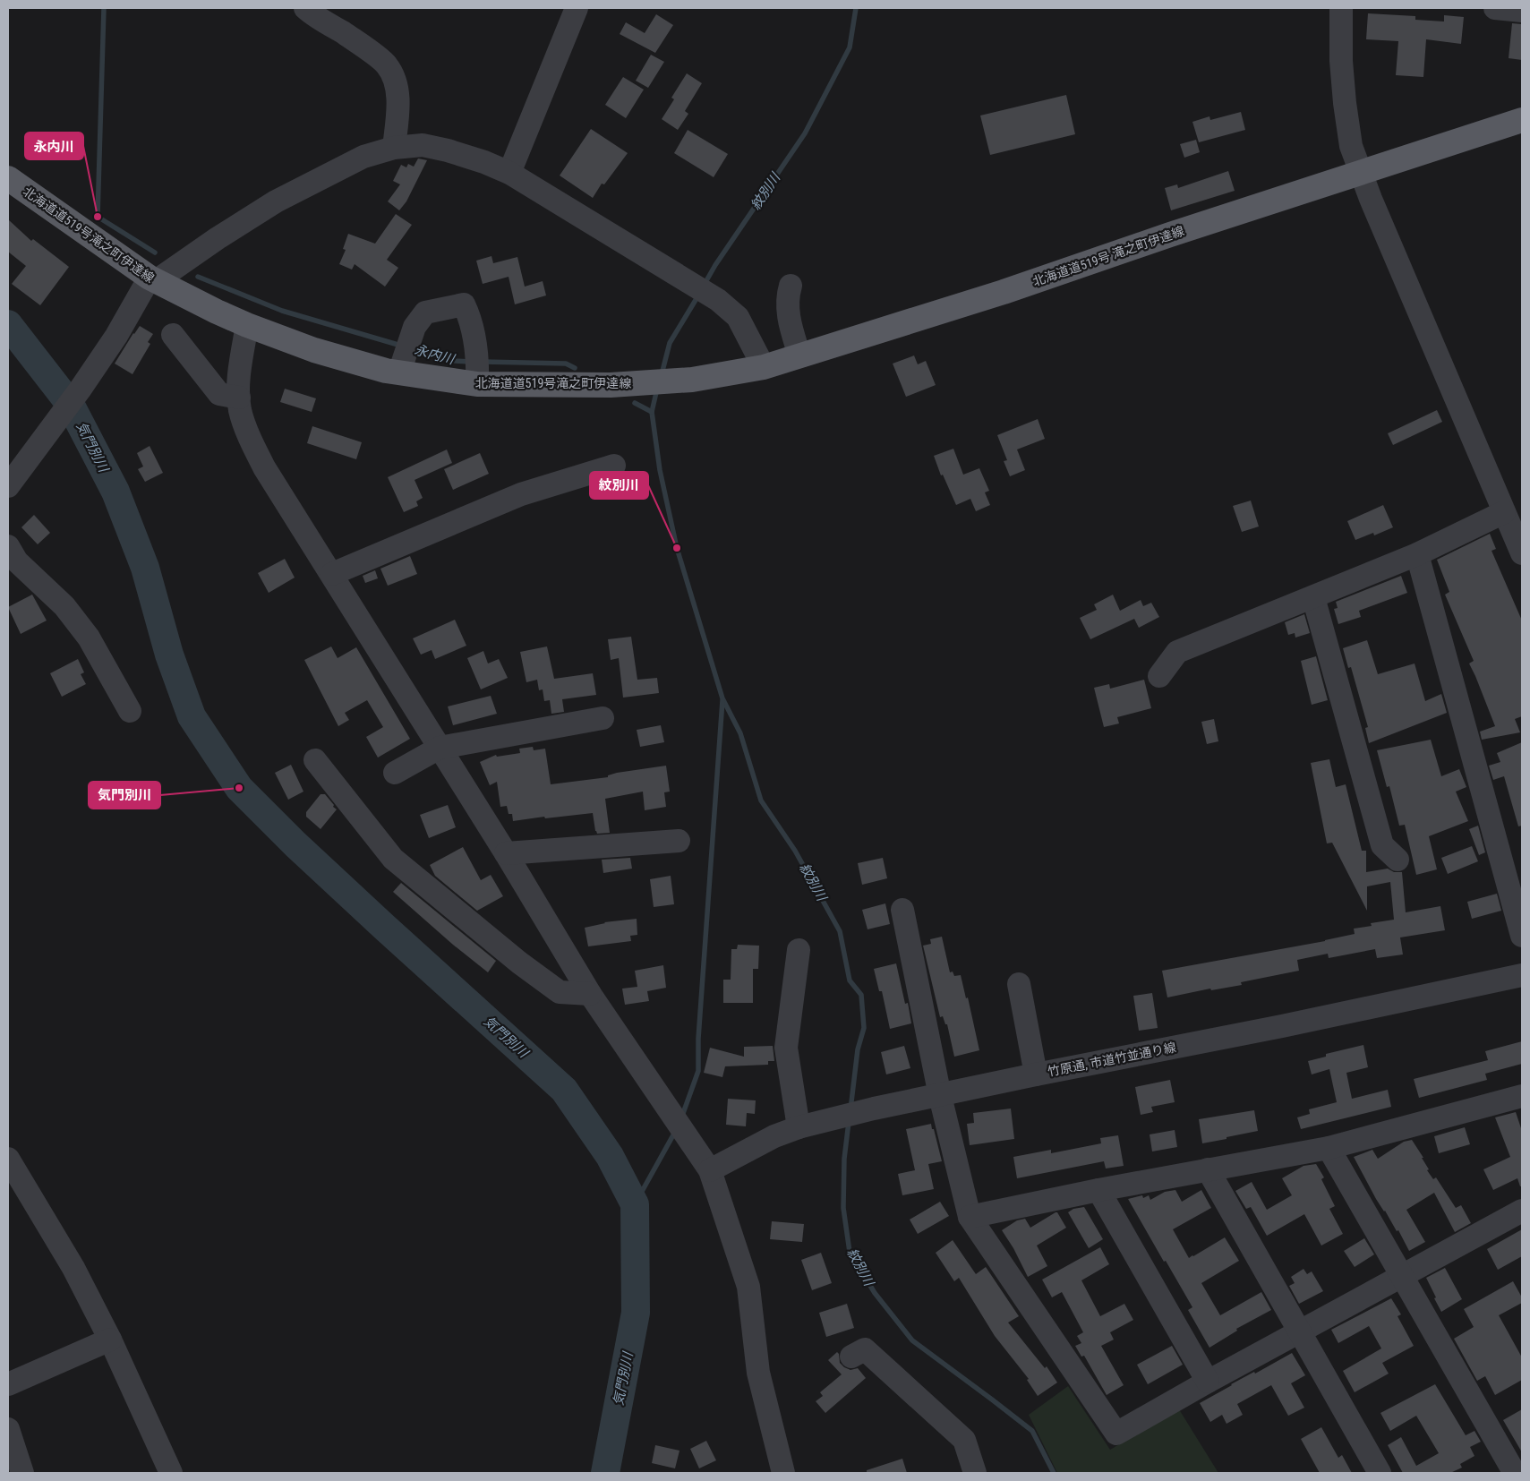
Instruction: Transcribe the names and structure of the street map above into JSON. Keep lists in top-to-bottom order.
{
  "streets": {
    "main road": ["北海道道519号滝之町伊達線", "北海道道519号 滝之町伊達線"],
    "street": ["竹原通, 市道竹並通り線"]
  },
  "crossings": [
    ["北海道道519号滝之町伊達線", "北海道道519号 滝之町伊達線"]
  ],
  "water": ["紋別川", "永内川", "気門別川"],
  "places": ["永内川", "紋別川", "気門別川"]
}
